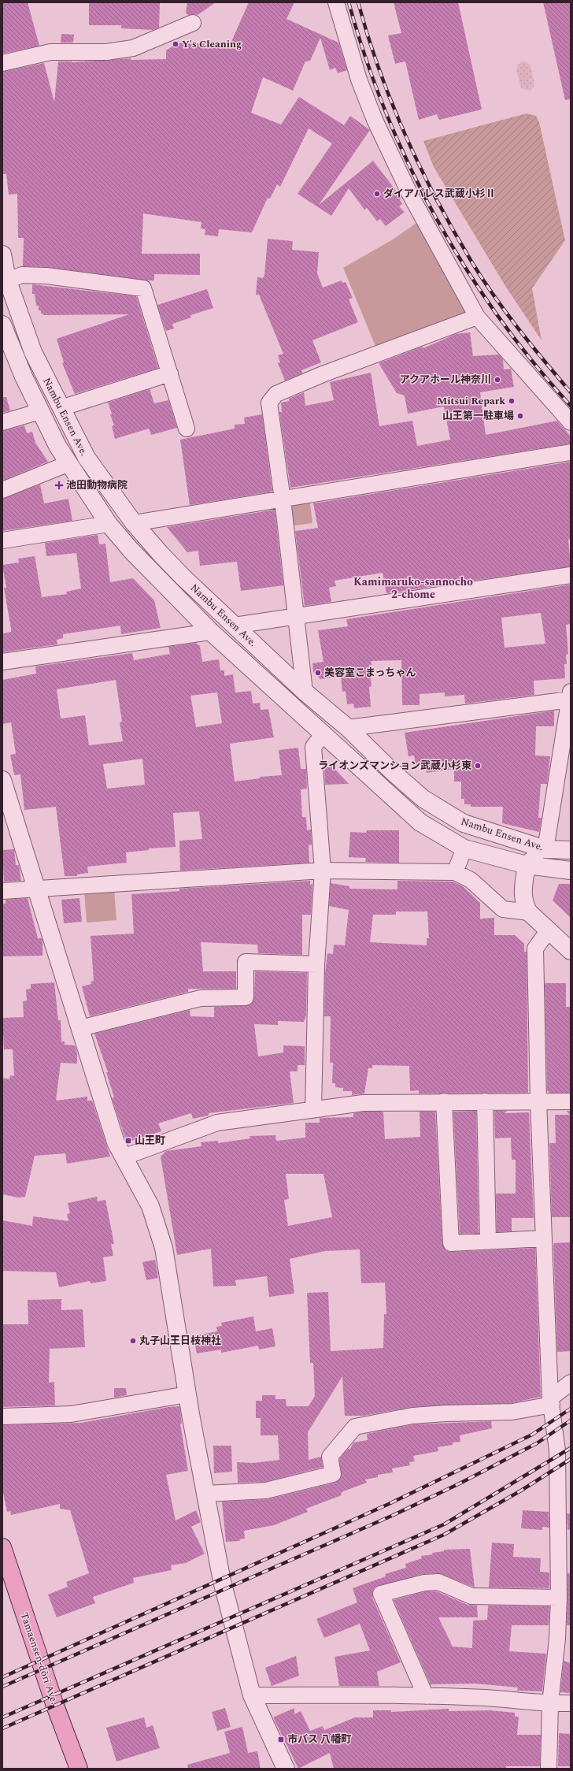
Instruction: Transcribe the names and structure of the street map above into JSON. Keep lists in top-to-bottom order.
{
  "streets": {
    "main road": ["Tamaensen-dōri Ave."],
    "street": ["Nambu Ensen Ave."]
  },
  "districts": ["Kamimaruko-sannocho 2-chome"],
  "places": {
    "other": [
      "Y's Cleaning",
      "ダイアパレス武蔵小杉Ⅱ",
      "アクアホール神奈川",
      "Mitsui Repark",
      "山王第一駐車場",
      "美容室こまっちゃん",
      "ライオンズマンション武蔵小杉東",
      "丸子山王日枝神社"
    ],
    "health": ["池田動物病院"],
    "transit": ["山王町", "市バス 八幡町"]
  }
}
